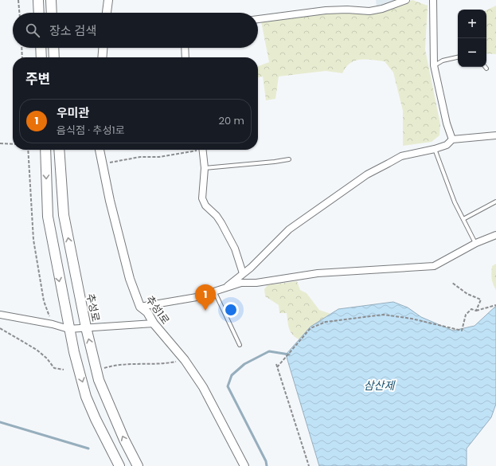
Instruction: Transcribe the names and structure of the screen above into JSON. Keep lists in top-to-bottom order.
{
  "streets": {
    "main road": ["추성로"],
    "street": ["추성1로"]
  },
  "water": ["삼산제"],
  "page": {
    "map_buttons": ["+", "−"],
    "search": "장소 검색",
    "heading": "주변",
    "list": [
      {
        "mark": "1",
        "name": "우미관",
        "note": "음식점 · 추성1로",
        "value": "20 m"
      }
    ],
    "pins": "1"
  }
}
